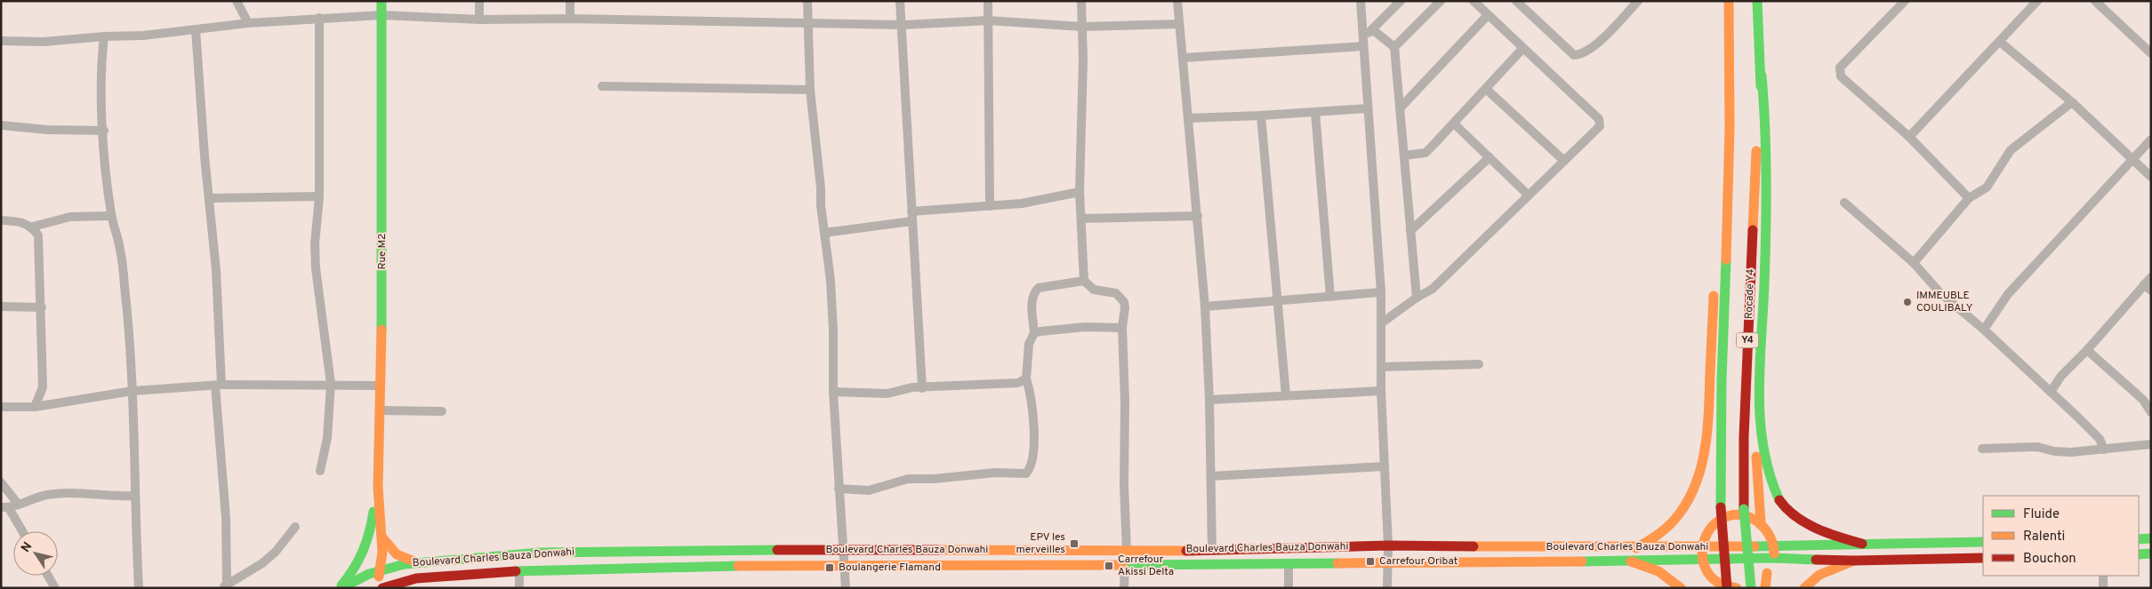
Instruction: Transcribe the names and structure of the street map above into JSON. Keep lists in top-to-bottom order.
{
  "streets": {
    "main road": [
      "Rue M2",
      "Rocade Y4",
      "Y4",
      "Boulevard Charles Bauza Donwahi"
    ]
  },
  "crossings": [
    ["Rue M2", "Boulevard Charles Bauza Donwahi"]
  ],
  "places": {
    "other": ["IMMEUBLE COULIBALY"],
    "transit": [
      "EPV les merveilles",
      "Carrefour Oribat",
      "Carrefour Akissi Delta",
      "Boulangerie Flamand"
    ]
  },
  "legend": ["Fluide", "Ralenti", "Bouchon"],
  "north": "top left"
}
